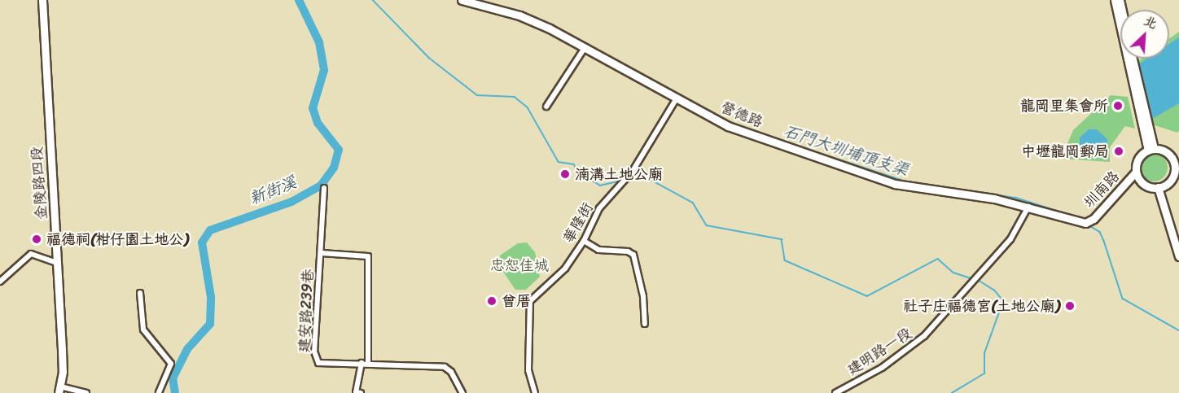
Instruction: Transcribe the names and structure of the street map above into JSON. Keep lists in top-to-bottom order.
{
  "streets": {
    "main road": ["營德路", "金陵路四段", "圳南路"],
    "street": ["華隆街", "建安路239巷", "建明路一段"]
  },
  "crossings": [
    ["營德路", "圳南路"],
    ["營德路", "華隆街"],
    ["營德路", "建明路一段"]
  ],
  "water": ["石門大圳埔頂支渠", "新街溪"],
  "parks": ["忠恕佳城"],
  "places": [
    "龍岡里集會所",
    "中壢龍岡郵局",
    "湳溝土地公廟",
    "福德祠(柑仔園土地公)",
    "曾厝",
    "社子庄福德宮(土地公廟)"
  ],
  "north": "top right"
}
